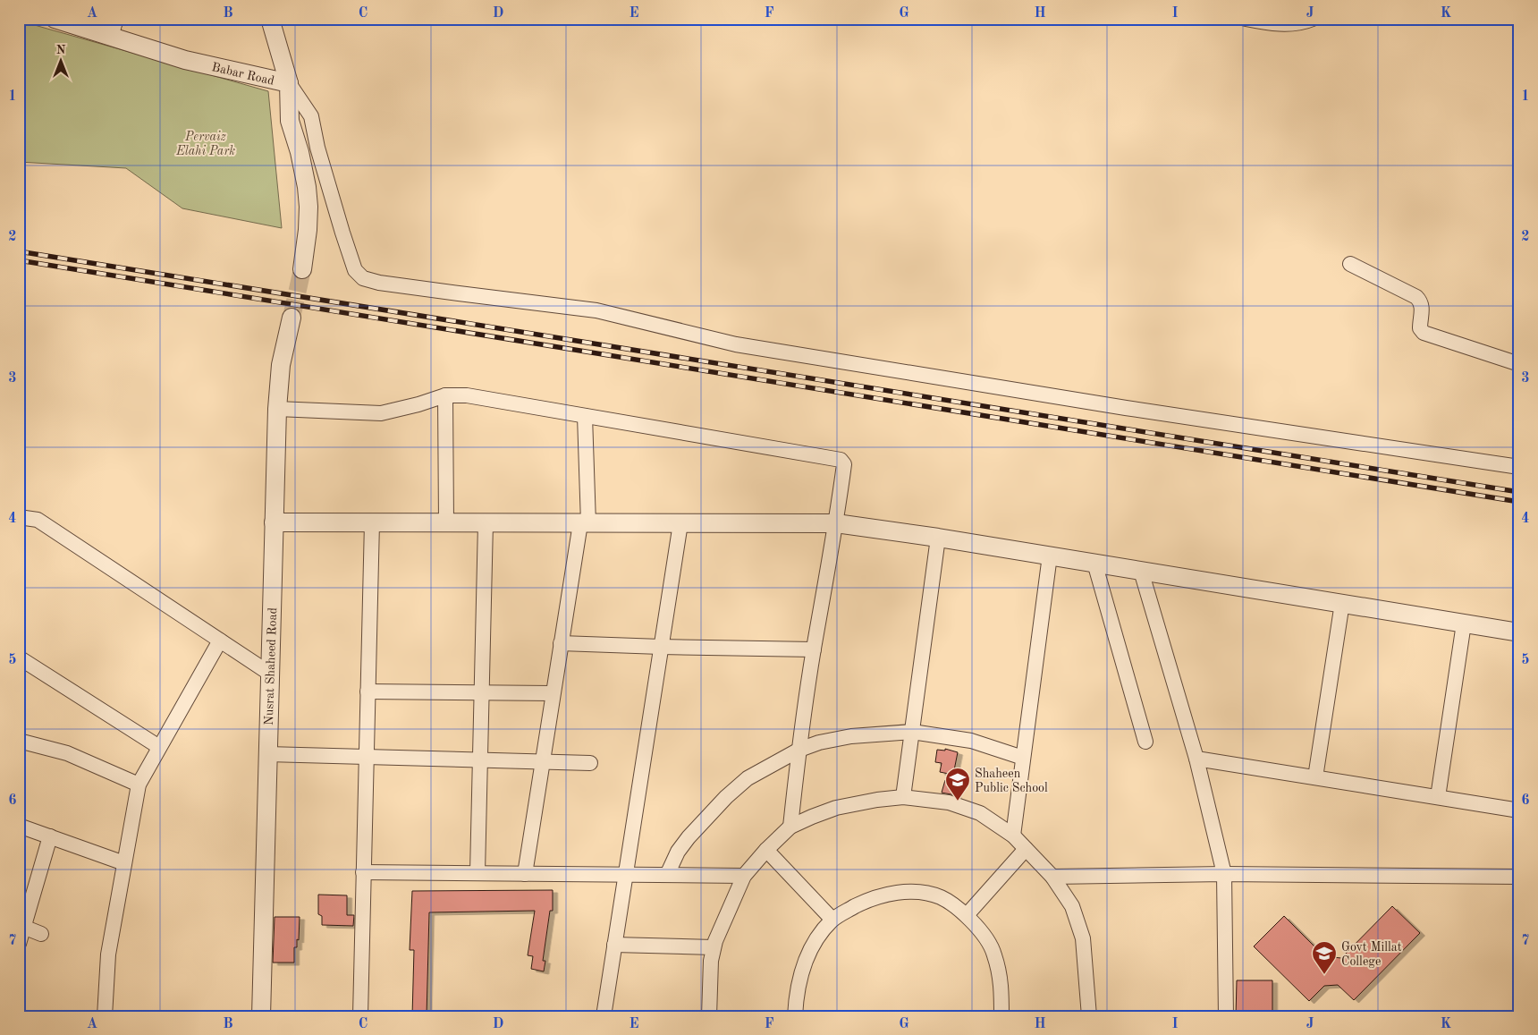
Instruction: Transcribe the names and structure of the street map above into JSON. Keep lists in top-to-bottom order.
{
  "streets": {
    "street": ["Babar Road", "Nusrat Shaheed Road"]
  },
  "parks": ["Pervaiz Elahi Park"],
  "places": {
    "school or university": ["Shaheen Public School", "Govt Millat College"]
  },
  "north": "top",
  "grid": {
    "columns": [
      "A",
      "B",
      "C",
      "D",
      "E",
      "F",
      "G",
      "H",
      "I",
      "J",
      "K"
    ],
    "rows": [
      "1",
      "2",
      "3",
      "4",
      "5",
      "6",
      "7"
    ]
  }
}
